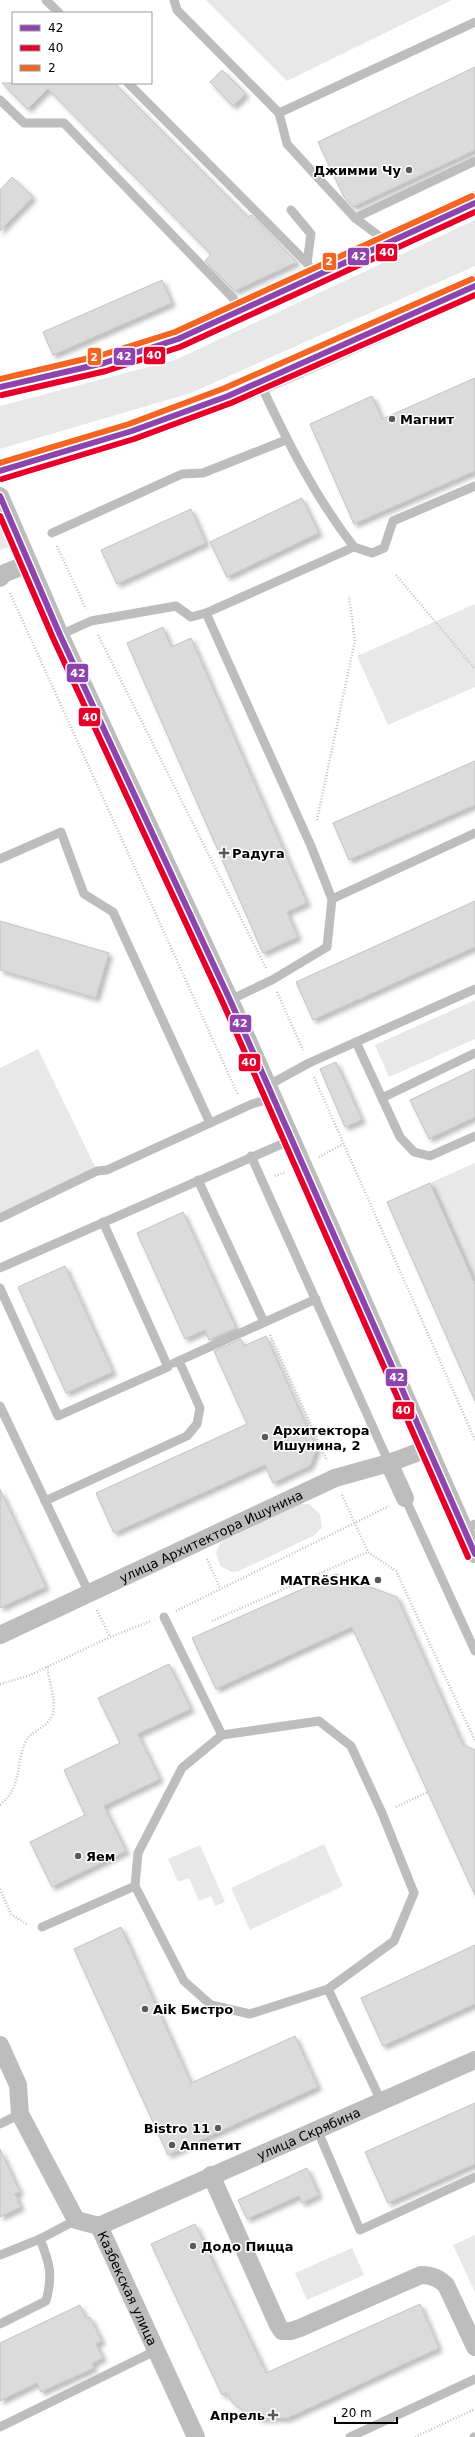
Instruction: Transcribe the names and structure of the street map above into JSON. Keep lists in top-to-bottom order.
{
  "streets": {
    "street": ["улица Архитектора Ишунина", "улица Скрябина", "Казбекская улица"]
  },
  "crossings": [
    ["улица Скрябина", "Казбекская улица"]
  ],
  "places": {
    "other": [
      "Джимми Чу",
      "Магнит",
      "Архитектора Ишунина, 2",
      "MATRёSHKA",
      "Яем",
      "Aik Бистро",
      "Bistro 11",
      "Аппетит",
      "Додо Пицца"
    ],
    "health": ["Радуга", "Апрель"]
  },
  "lines": ["transit line 2", "transit line 42", "transit line 40"],
  "legend": ["42", "40", "2"],
  "scale_bar": "20 m"
}
